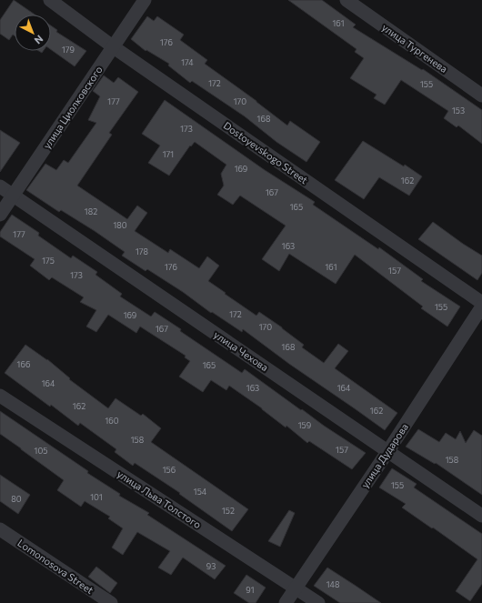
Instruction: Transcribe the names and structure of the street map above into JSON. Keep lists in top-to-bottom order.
{
  "streets": {
    "street": [
      "улица Тургенева",
      "улица Циолковского",
      "Dostoyevskogo Street",
      "улица Чехова",
      "улица Дударова",
      "улица Льва Толстого",
      "Lomonosova Street"
    ]
  },
  "crossings": [
    ["улица Циолковского", "Dostoyevskogo Street"],
    ["улица Циолковского", "улица Чехова"],
    ["улица Чехова", "улица Дударова"],
    ["улица Дударова", "улица Льва Толстого"]
  ],
  "house_numbers": [
    "161",
    "176",
    "179",
    "174",
    "172",
    "155",
    "177",
    "170",
    "153",
    "168",
    "173",
    "171",
    "169",
    "162",
    "167",
    "165",
    "182",
    "180",
    "177",
    "163",
    "178",
    "175",
    "176",
    "161",
    "157",
    "173",
    "155",
    "172",
    "169",
    "170",
    "167",
    "168",
    "166",
    "165",
    "164",
    "163",
    "164",
    "162",
    "162",
    "160",
    "159",
    "158",
    "157",
    "105",
    "158",
    "156",
    "155",
    "154",
    "101",
    "80",
    "152",
    "93",
    "148",
    "91"
  ],
  "north": "bottom right"
}
